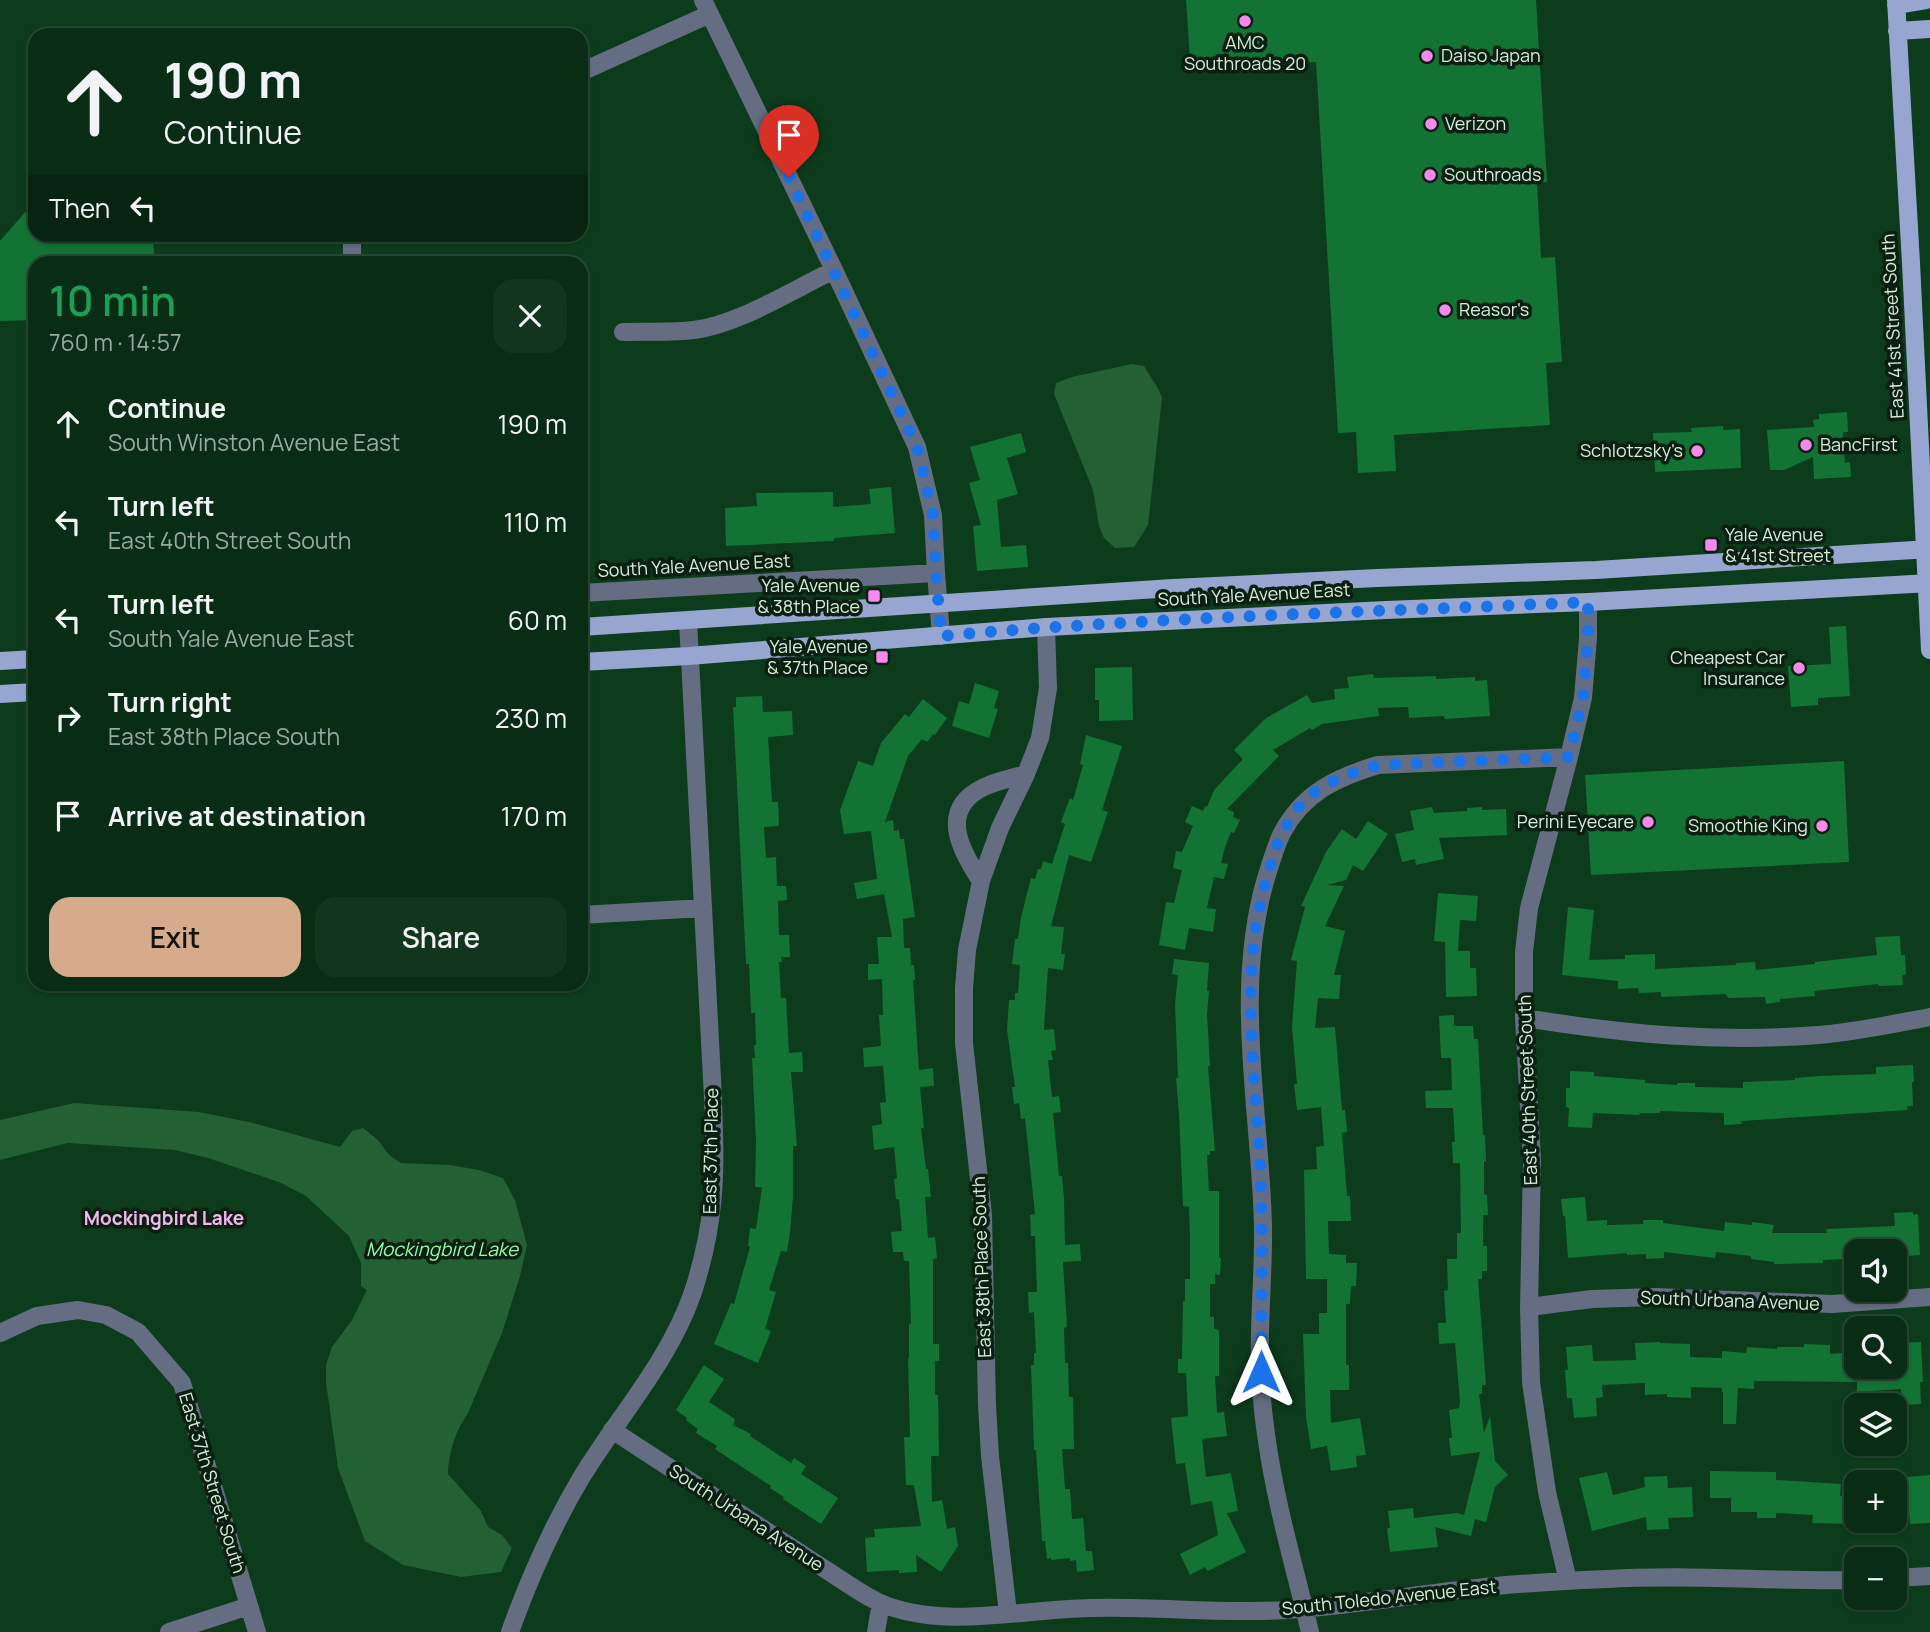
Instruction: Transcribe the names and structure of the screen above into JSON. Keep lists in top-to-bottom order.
{
  "streets": {
    "main road": ["East 41st Street South", "South Yale Avenue East"],
    "street": [
      "East 40th Street South",
      "East 37th Place",
      "East 38th Place South",
      "South Urbana Avenue",
      "East 37th Street South",
      "South Toledo Avenue East"
    ]
  },
  "crossings": [
    ["East 41st Street South", "South Yale Avenue East"],
    ["South Yale Avenue East", "East 40th Street South"],
    ["South Yale Avenue East", "East 37th Place"],
    ["South Yale Avenue East", "East 38th Place South"],
    ["East 40th Street South", "South Urbana Avenue"],
    ["East 40th Street South", "South Toledo Avenue East"],
    ["East 37th Place", "South Urbana Avenue"],
    ["East 38th Place South", "South Toledo Avenue East"],
    ["South Urbana Avenue", "South Toledo Avenue East"]
  ],
  "districts": ["Mockingbird Lake"],
  "water": ["Mockingbird Lake"],
  "places": {
    "other": [
      "AMC Southroads 20",
      "Daiso Japan",
      "Verizon",
      "Southroads",
      "Reasor's",
      "BancFirst",
      "Schlotzsky's",
      "Cheapest Car Insurance",
      "Perini Eyecare",
      "Smoothie King"
    ],
    "transit": ["Yale Avenue & 41st Street", "Yale Avenue & 38th Place", "Yale Avenue & 37th Place"]
  },
  "page": {
    "turn": ["190 m", "Continue"],
    "then": "Then",
    "heading": ["10 min", "760 m · 14:57"],
    "list": [
      {
        "name": "Continue",
        "note": "South Winston Avenue East",
        "value": "190 m"
      },
      {
        "name": "Turn left",
        "note": "East 40th Street South",
        "value": "110 m"
      },
      {
        "name": "Turn left",
        "note": "South Yale Avenue East",
        "value": "60 m"
      },
      {
        "name": "Turn right",
        "note": "East 38th Place South",
        "value": "230 m"
      },
      {
        "name": "Arrive at destination",
        "value": "170 m"
      }
    ],
    "buttons": ["Exit", "Share"],
    "map_buttons": ["+", "−"]
  }
}
